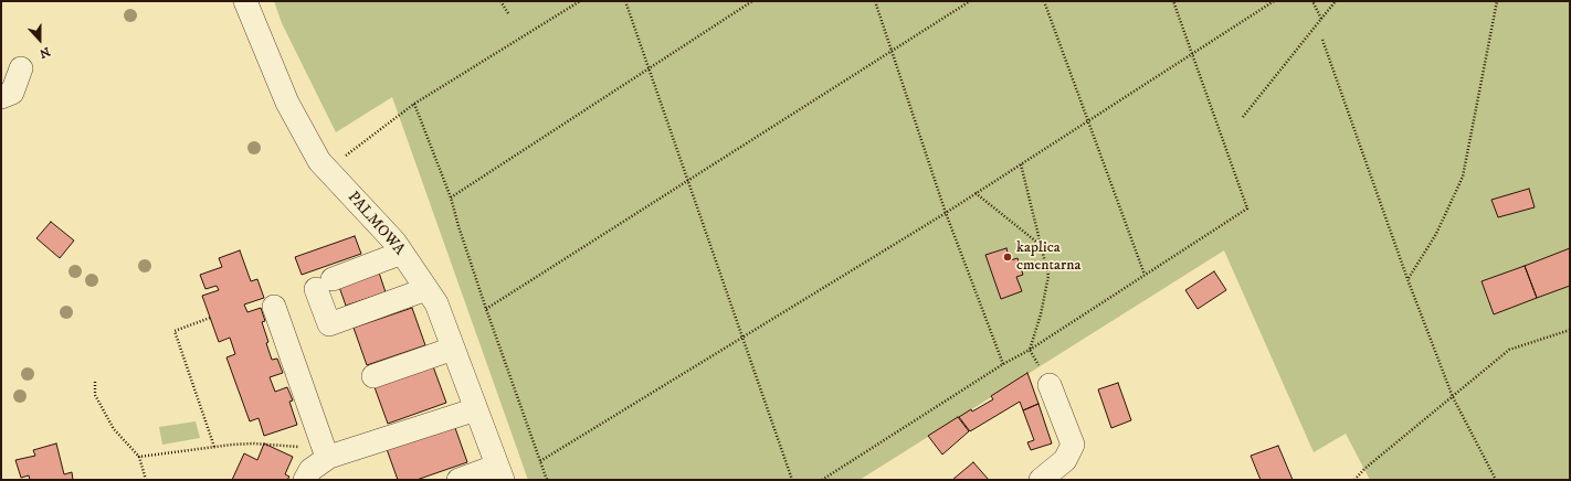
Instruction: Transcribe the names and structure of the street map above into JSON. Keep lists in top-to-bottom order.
{
  "streets": {
    "street": ["PALMOWA"]
  },
  "places": ["kaplica cmentarna"],
  "north": "bottom"
}
